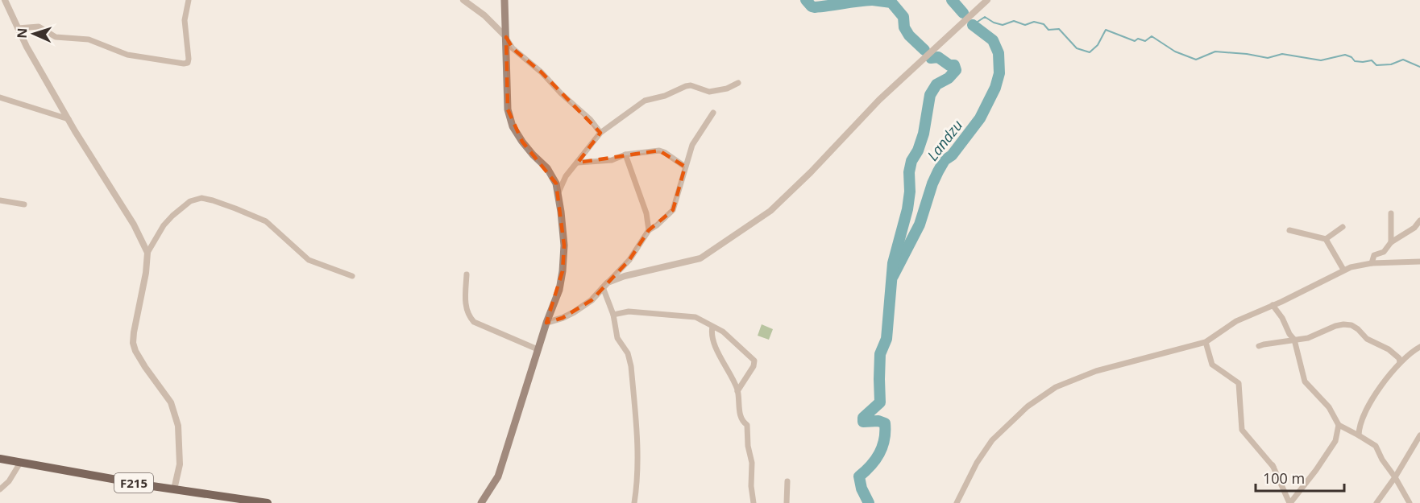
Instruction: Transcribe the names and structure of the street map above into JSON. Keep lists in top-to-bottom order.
{
  "streets": {
    "main road": ["F215"]
  },
  "water": ["Landzu"],
  "scale_bar": "100 m",
  "north": "left"
}
